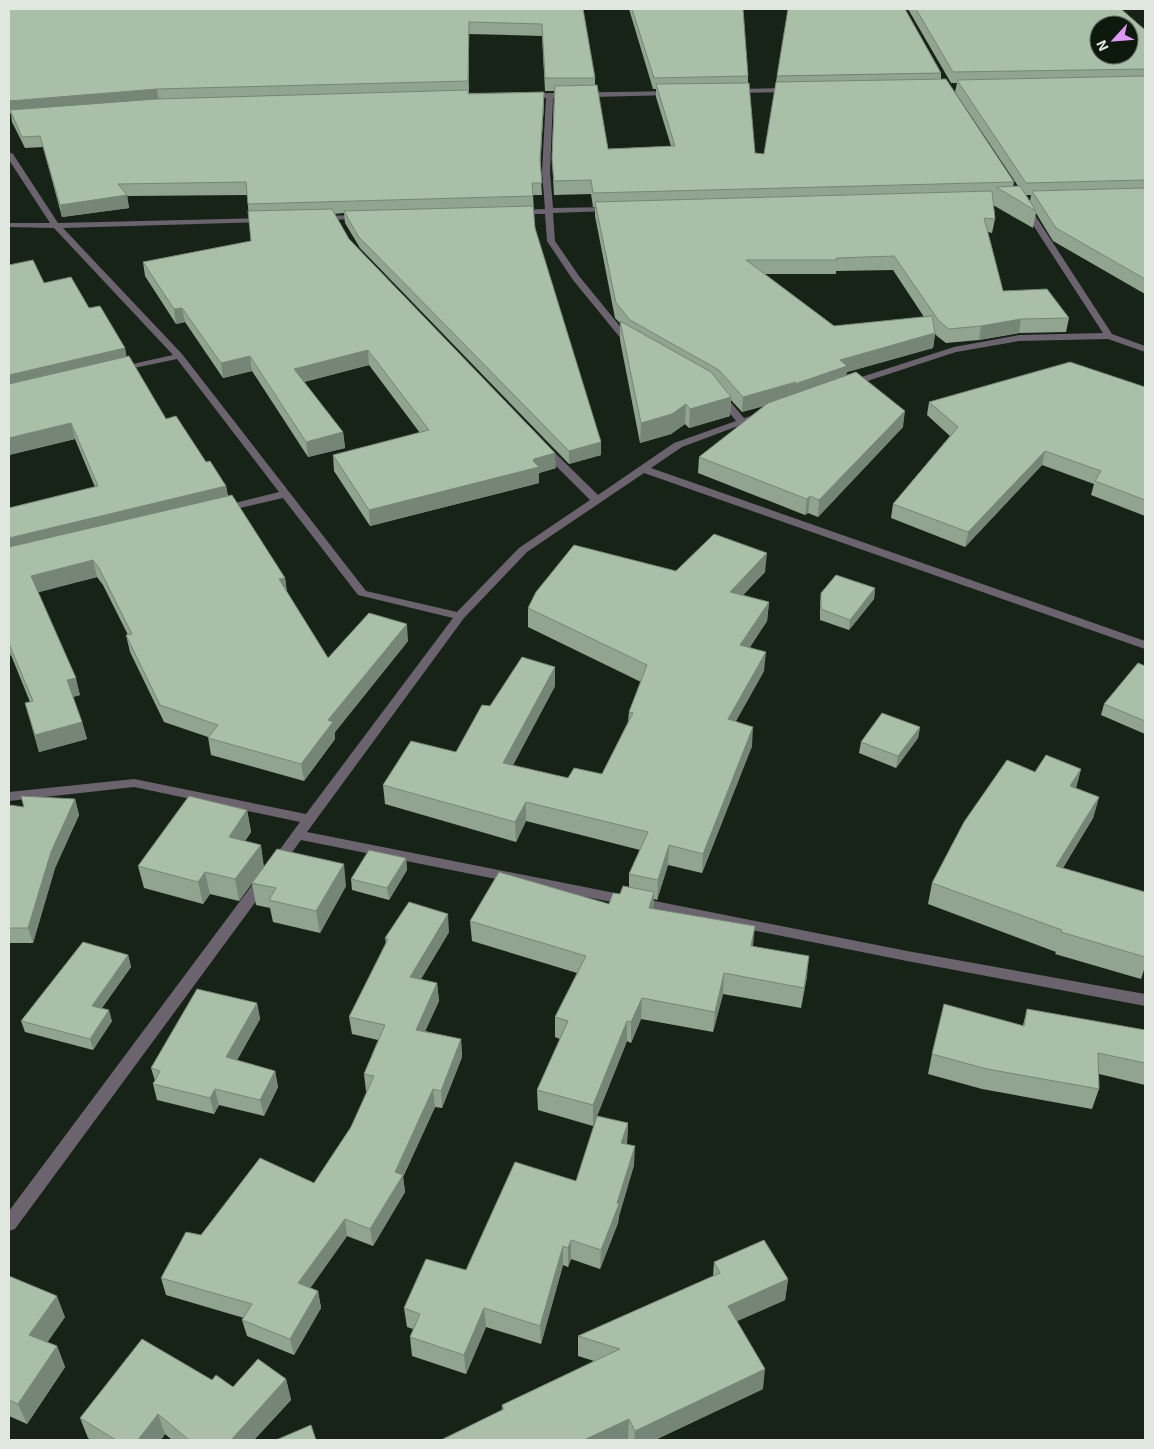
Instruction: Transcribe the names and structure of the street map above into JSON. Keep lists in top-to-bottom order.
{
  "north": "bottom left"
}
